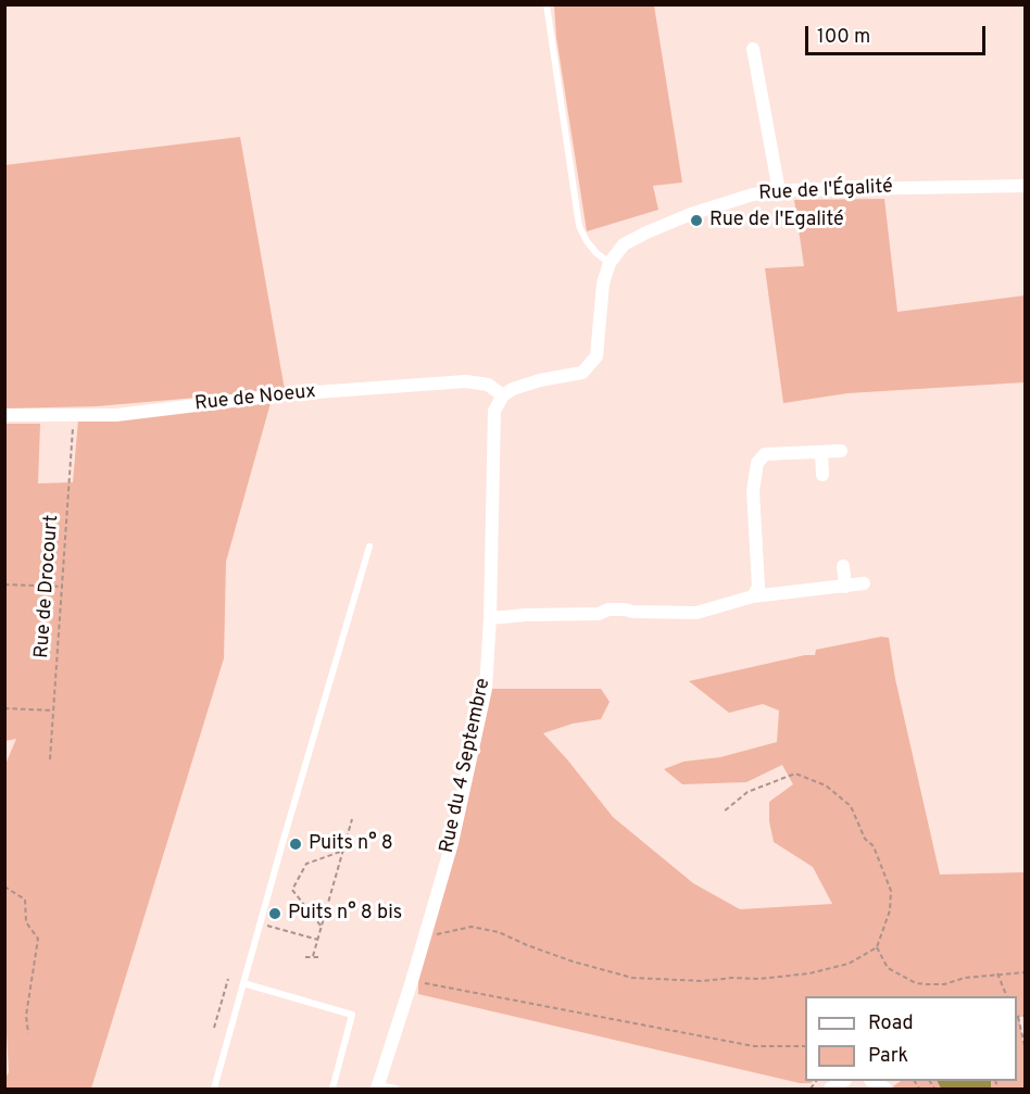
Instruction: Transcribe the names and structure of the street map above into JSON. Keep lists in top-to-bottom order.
{
  "streets": {
    "street": ["Rue de l'Égalité", "Rue de Noeux", "Rue du 4 Septembre"],
    "path": ["Rue de Drocourt"]
  },
  "crossings": [
    ["Rue de Noeux", "Rue de Drocourt"],
    ["Rue de Noeux", "Rue du 4 Septembre"]
  ],
  "places": ["Rue de l'Egalité", "Puits n° 8", "Puits n° 8 bis"],
  "legend": ["Road", "Park"],
  "scale_bar": "100 m"
}
